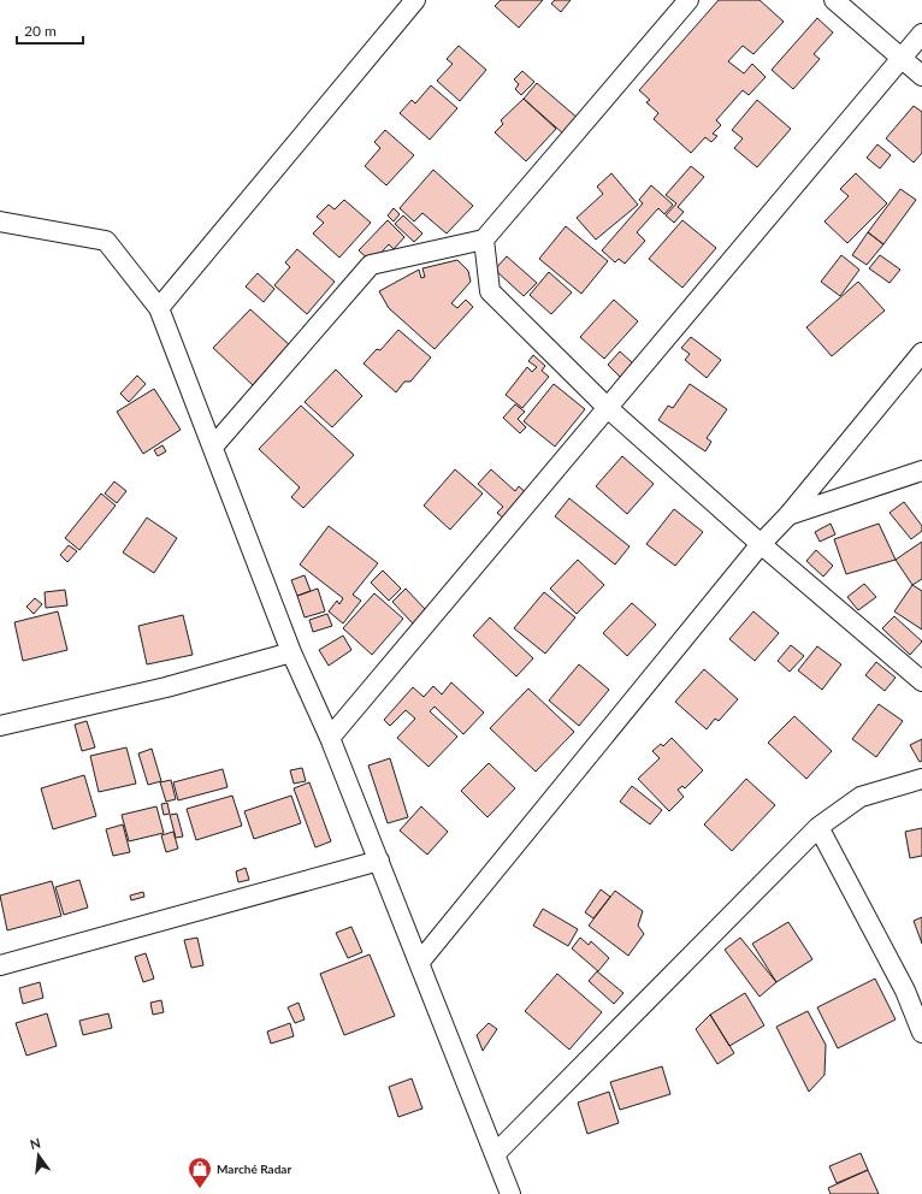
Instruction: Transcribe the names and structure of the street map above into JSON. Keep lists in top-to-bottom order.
{
  "places": {
    "shop": ["Marché Radar"]
  },
  "scale_bar": "20 m",
  "north": "top"
}
